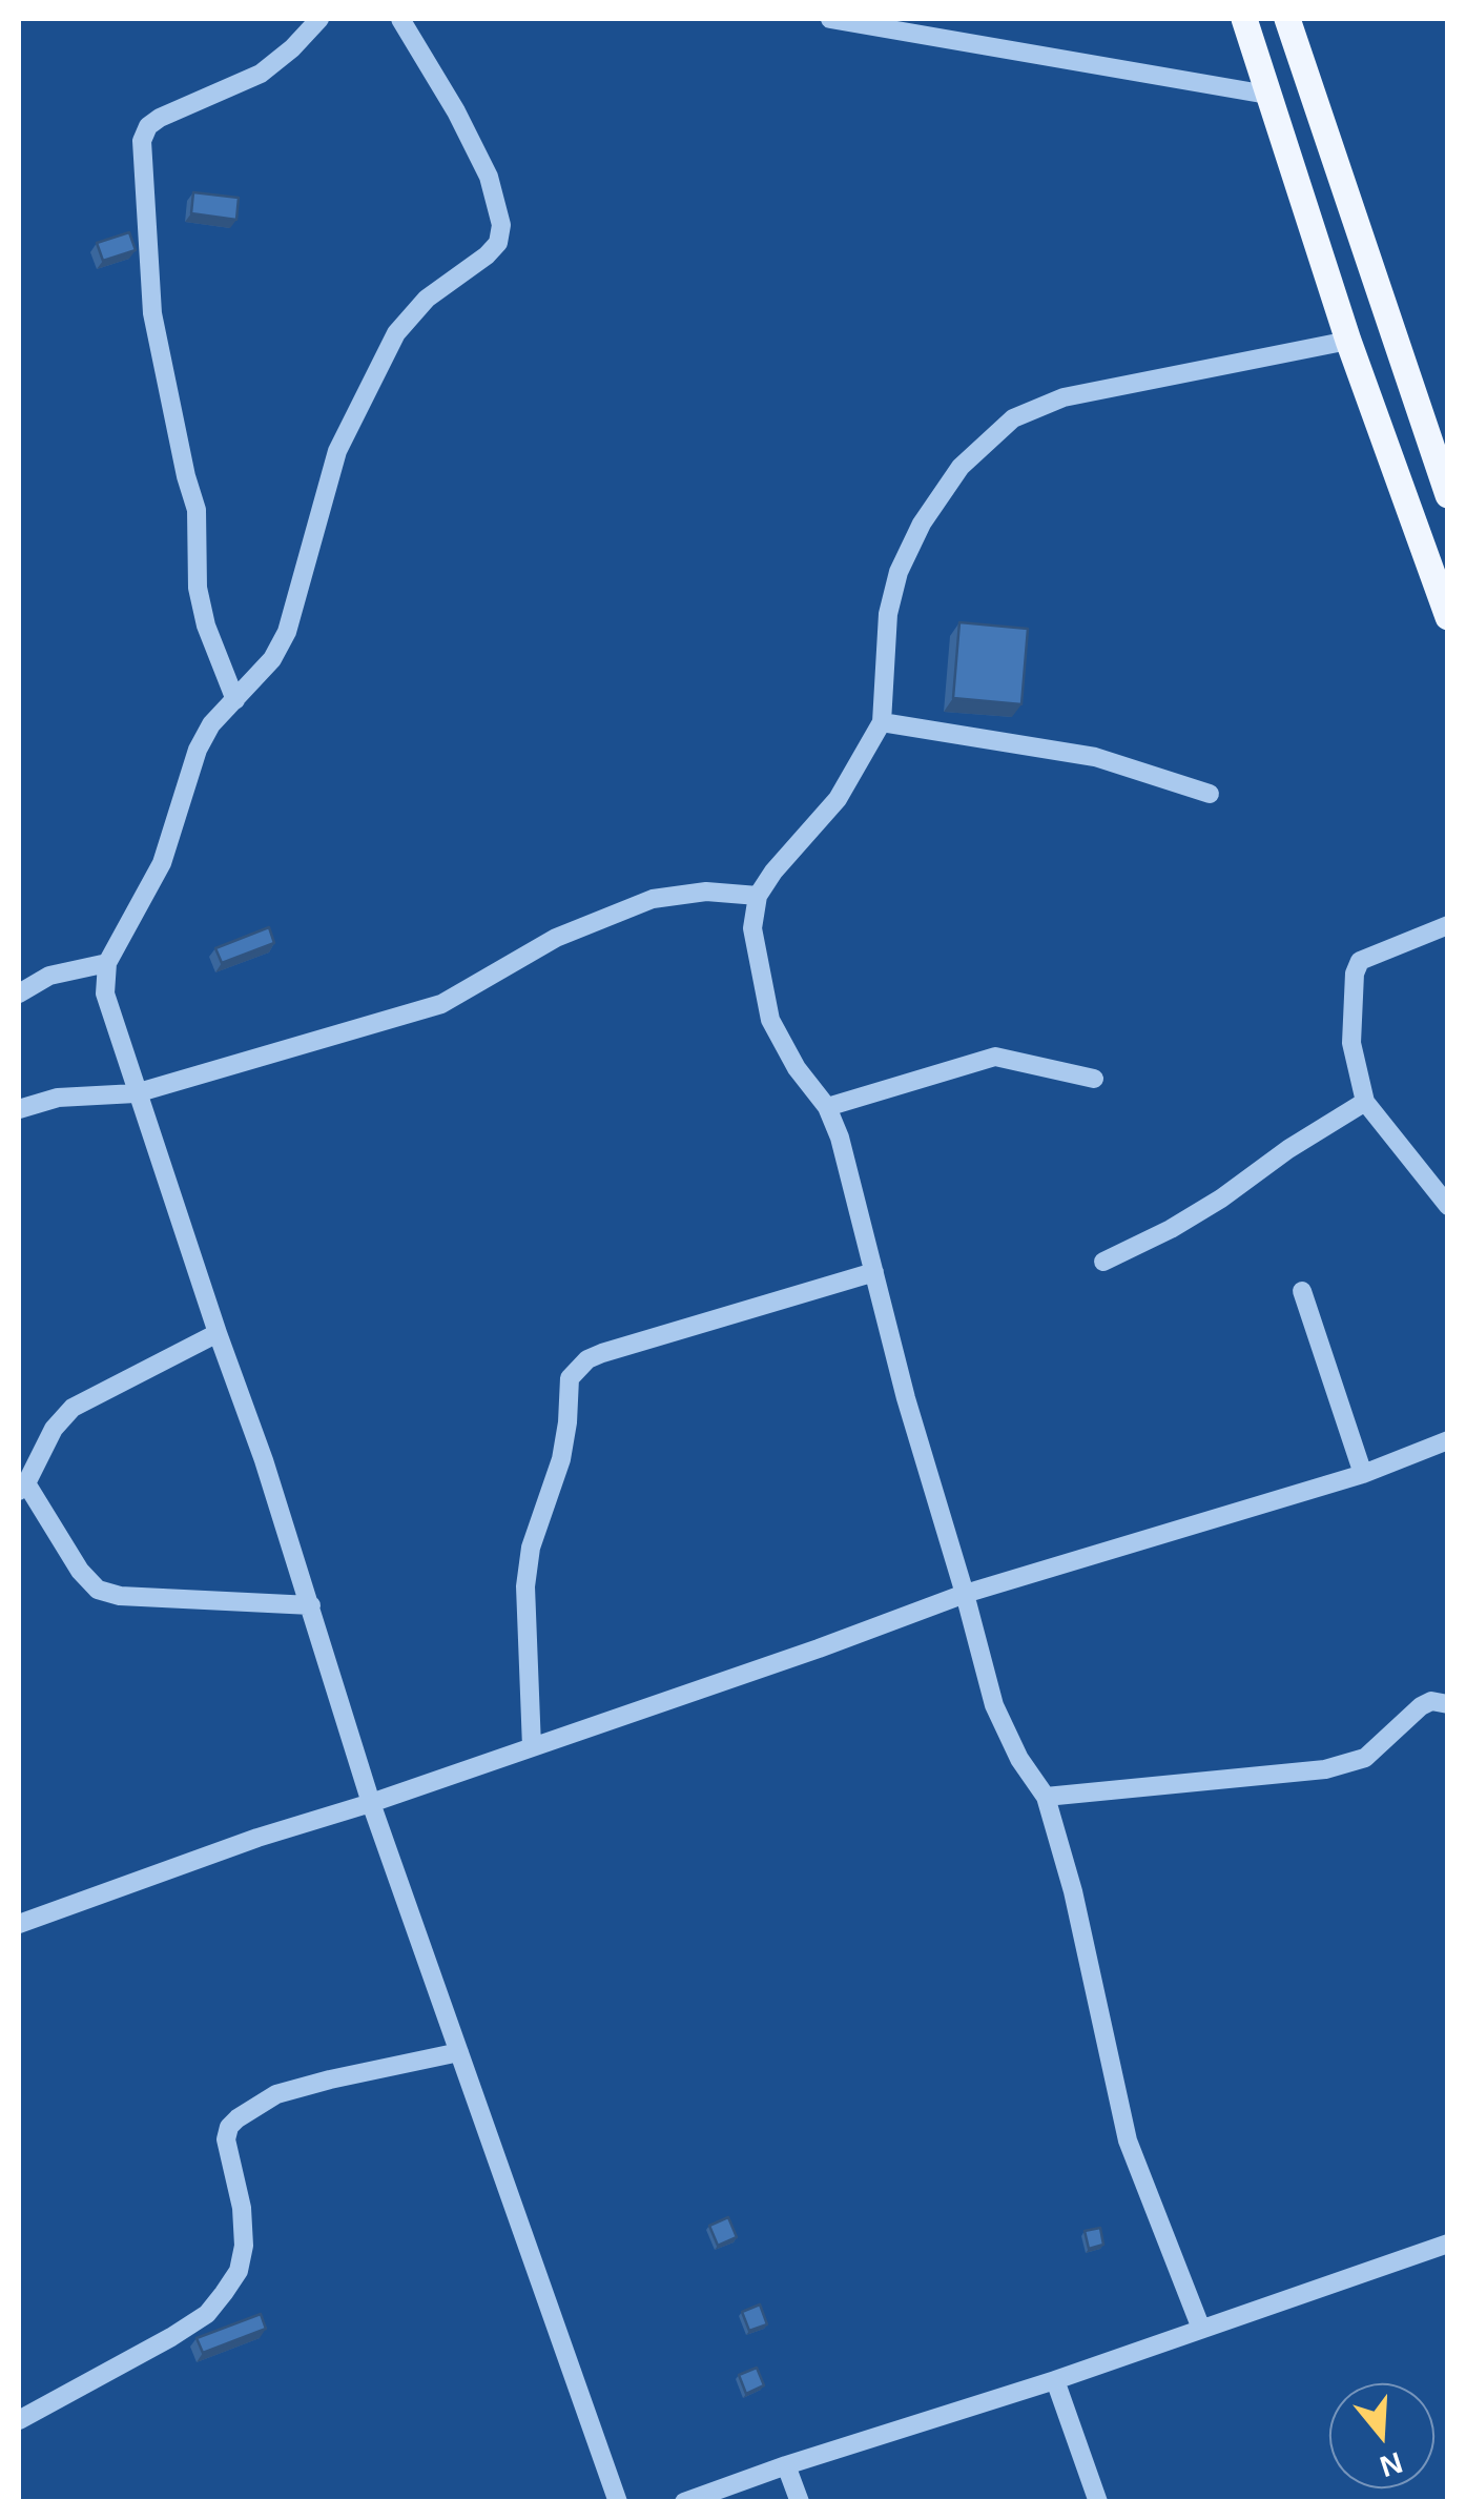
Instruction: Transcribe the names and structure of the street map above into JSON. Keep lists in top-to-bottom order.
{
  "north": "bottom"
}
